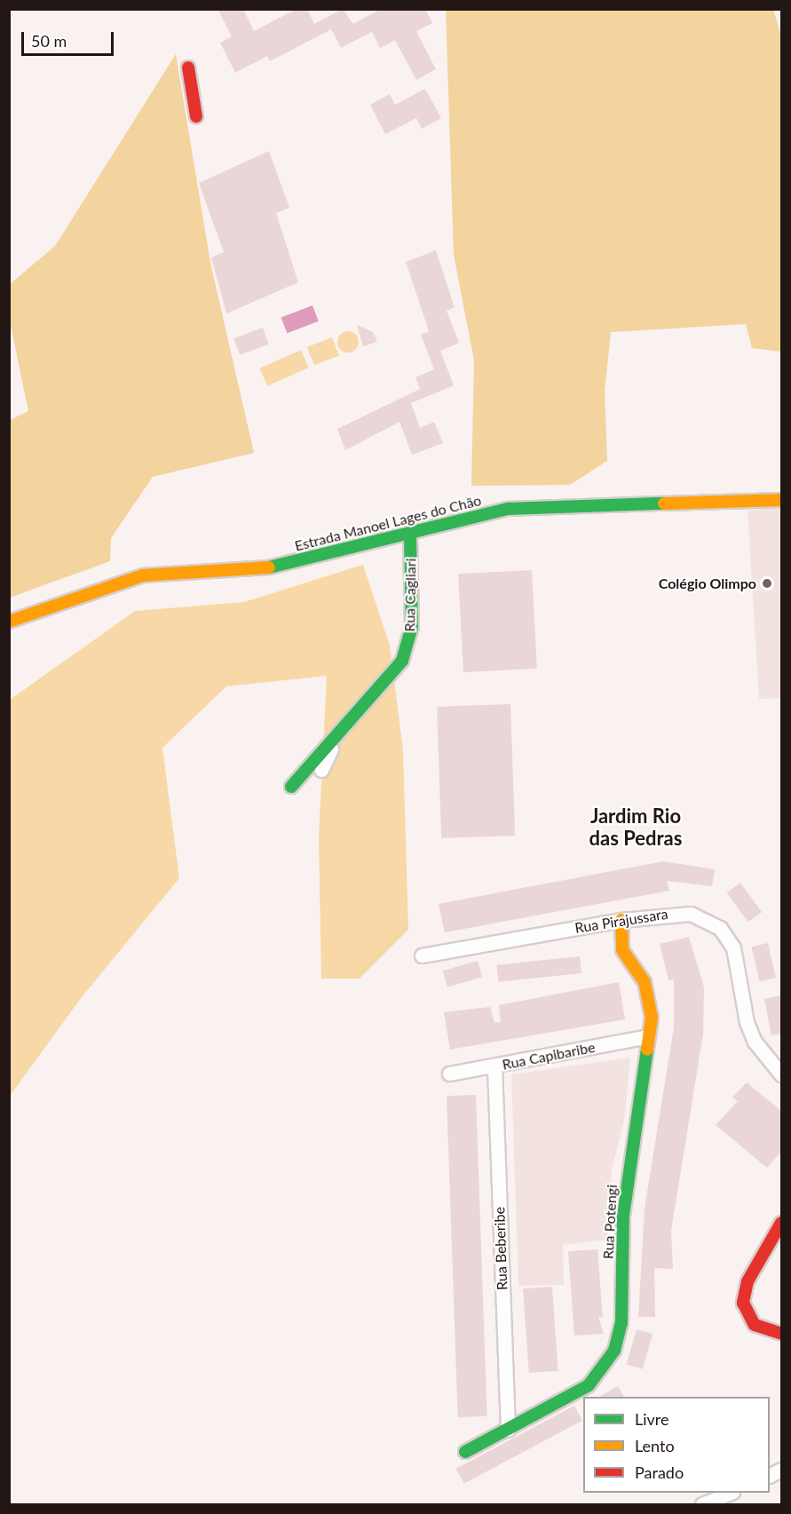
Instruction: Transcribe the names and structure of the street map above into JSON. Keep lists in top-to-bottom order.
{
  "streets": {
    "street": [
      "Estrada Manoel Lages do Chão",
      "Rua Cagliari",
      "Rua Pirajussara",
      "Rua Capibaribe",
      "Rua Potengi",
      "Rua Beberibe"
    ]
  },
  "crossings": [
    ["Estrada Manoel Lages do Chão", "Rua Cagliari"],
    ["Rua Pirajussara", "Rua Potengi"],
    ["Rua Capibaribe", "Rua Potengi"],
    ["Rua Capibaribe", "Rua Beberibe"],
    ["Rua Potengi", "Rua Beberibe"]
  ],
  "districts": ["Jardim Rio das Pedras"],
  "places": ["Colégio Olimpo"],
  "legend": ["Livre", "Lento", "Parado"],
  "scale_bar": "50 m"
}
